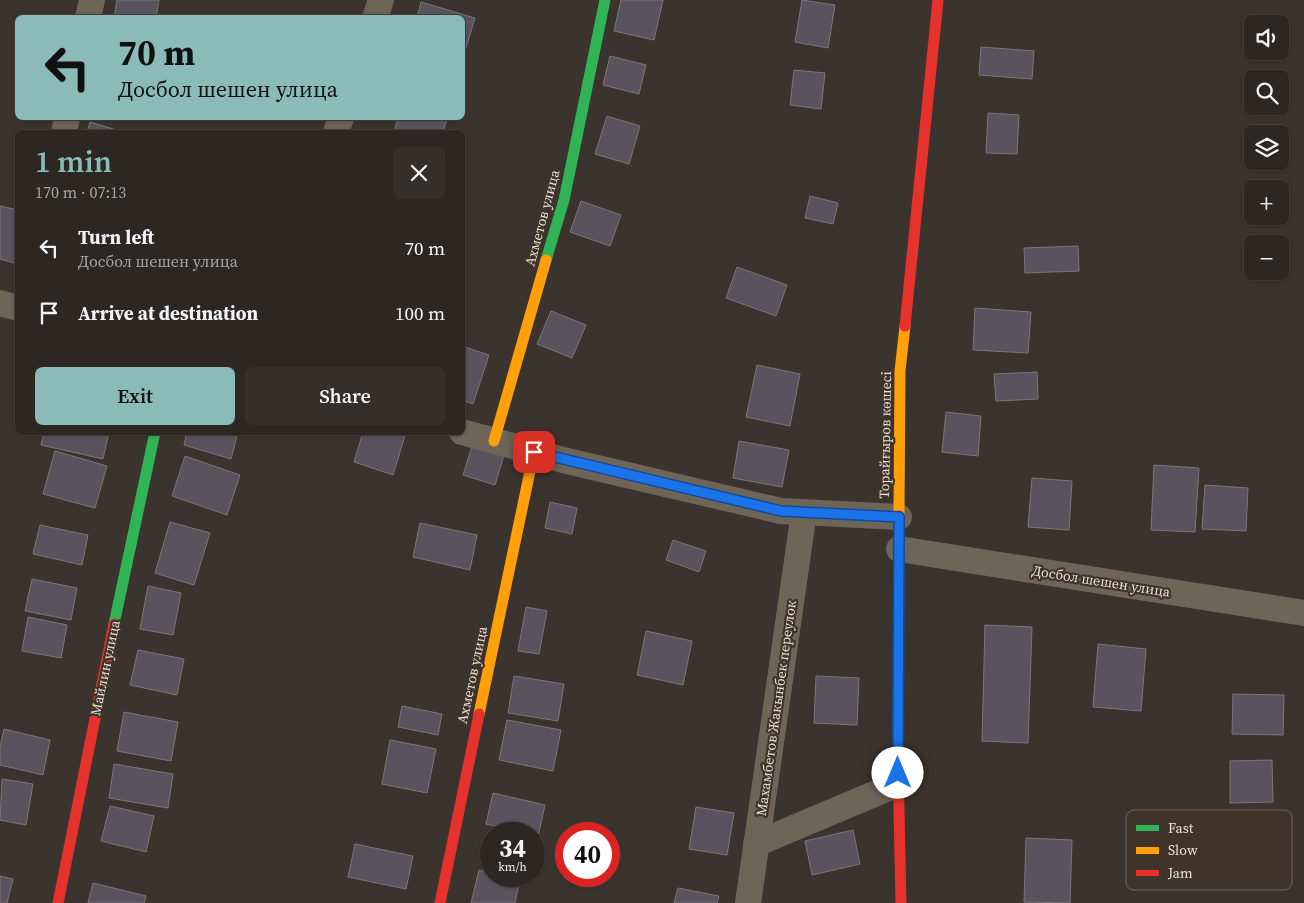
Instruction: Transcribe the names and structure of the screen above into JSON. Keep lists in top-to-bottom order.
{
  "streets": {
    "street": [
      "Ахметов улица",
      "Торайғыров көшесі",
      "Досбол шешен улица",
      "Майлин улица",
      "Махамбетов Жакынбек переулок"
    ]
  },
  "crossings": [
    ["Торайғыров көшесі", "Досбол шешен улица"]
  ],
  "legend": ["Fast", "Slow", "Jam"],
  "page": {
    "map_buttons": ["+", "−"],
    "turn": ["70 m", "Досбол шешен улица"],
    "heading": ["1 min", "170 m · 07:13"],
    "list": [
      {
        "name": "Turn left",
        "note": "Досбол шешен улица",
        "value": "70 m"
      },
      {
        "name": "Arrive at destination",
        "value": "100 m"
      }
    ],
    "buttons": ["Exit", "Share"],
    "speed": "34 km/h",
    "limit": "40"
  }
}
